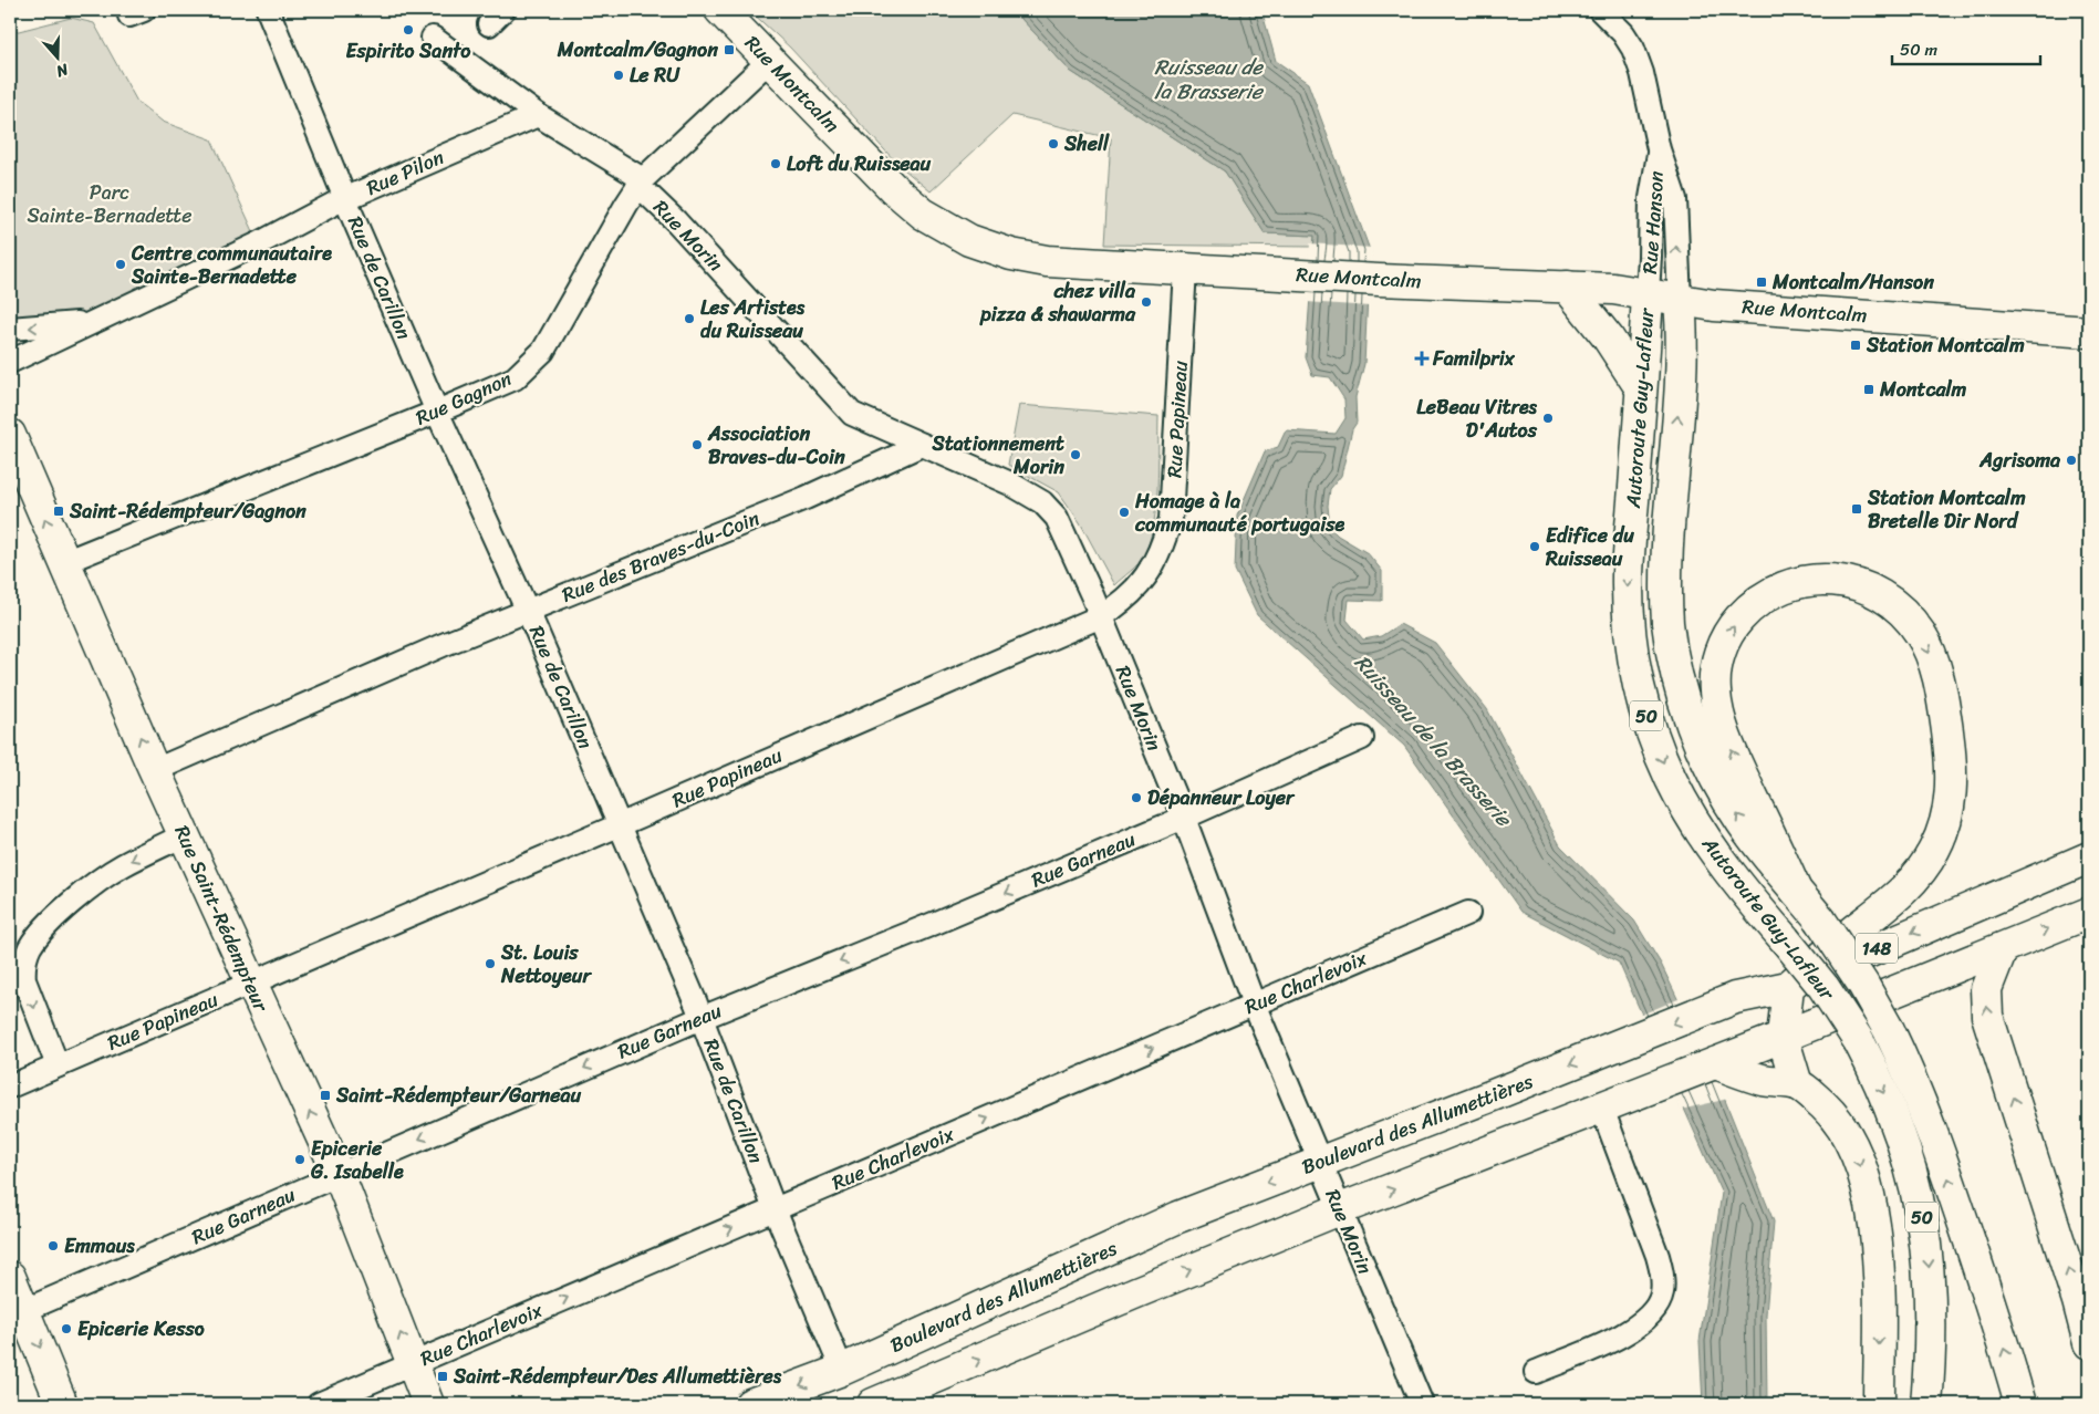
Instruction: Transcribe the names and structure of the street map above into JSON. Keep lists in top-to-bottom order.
{
  "streets": {
    "main road": [
      "Rue Montcalm",
      "Autoroute Guy-Lafleur",
      "50",
      "Rue Saint-Rédempteur",
      "148",
      "Boulevard des Allumettières"
    ],
    "street": [
      "Rue Pilon",
      "Rue Hanson",
      "Rue Morin",
      "Rue de Carillon",
      "Rue Gagnon",
      "Rue Papineau",
      "Rue des Braves-du-Coin",
      "Rue Garneau",
      "Rue Charlevoix"
    ]
  },
  "crossings": [
    ["Rue Montcalm", "Rue Hanson"],
    ["Rue Montcalm", "Rue Gagnon"],
    ["Rue Montcalm", "Autoroute Guy-Lafleur"],
    ["Rue Montcalm", "Rue Papineau"],
    ["Rue Pilon", "Rue Morin"],
    ["Rue Pilon", "Rue de Carillon"],
    ["Rue Hanson", "Autoroute Guy-Lafleur"],
    ["Rue Morin", "Rue Gagnon"],
    ["Rue Morin", "Rue Papineau"],
    ["Rue Morin", "Rue des Braves-du-Coin"],
    ["Rue Morin", "Rue Garneau"],
    ["Rue Morin", "Rue Charlevoix"],
    ["Rue Morin", "Boulevard des Allumettières"],
    ["Rue de Carillon", "Rue Gagnon"],
    ["Rue de Carillon", "Rue Papineau"],
    ["Rue de Carillon", "Rue des Braves-du-Coin"],
    ["Rue de Carillon", "Rue Garneau"],
    ["Rue de Carillon", "Rue Charlevoix"],
    ["Rue de Carillon", "Boulevard des Allumettières"],
    ["Rue Gagnon", "Rue Saint-Rédempteur"],
    ["Rue Papineau", "Rue Saint-Rédempteur"],
    ["Rue des Braves-du-Coin", "Rue Saint-Rédempteur"],
    ["Rue Garneau", "Rue Saint-Rédempteur"],
    ["Rue Saint-Rédempteur", "Rue Charlevoix"]
  ],
  "one_way": ["Rue Garneau", "Rue Saint-Rédempteur", "Rue Charlevoix"],
  "water": ["Ruisseau de la Brasserie"],
  "parks": ["Parc Sainte-Bernadette"],
  "places": {
    "other": [
      "Espirito Santo",
      "Le RU",
      "Shell",
      "Loft du Ruisseau",
      "Centre communautaire Sainte-Bernadette",
      "chez villa pizza & shawarma",
      "Les Artistes du Ruisseau",
      "LeBeau Vitres D'Autos",
      "Association Braves-du-Coin",
      "Stationnement Morin",
      "Agrisoma",
      "Homage à la communauté portugaise",
      "Edifice du Ruisseau",
      "Dépanneur Loyer",
      "St. Louis Nettoyeur",
      "Epicerie G. Isabelle",
      "Emmaus",
      "Epicerie Kesso"
    ],
    "transit": [
      "Montcalm/Gagnon",
      "Montcalm/Hanson",
      "Station Montcalm",
      "Montcalm",
      "Station Montcalm Bretelle Dir Nord",
      "Saint-Rédempteur/Gagnon",
      "Saint-Rédempteur/Garneau",
      "Saint-Rédempteur/Des Allumettières"
    ],
    "health": ["Familprix"]
  },
  "scale_bar": "50 m",
  "north": "bottom"
}
